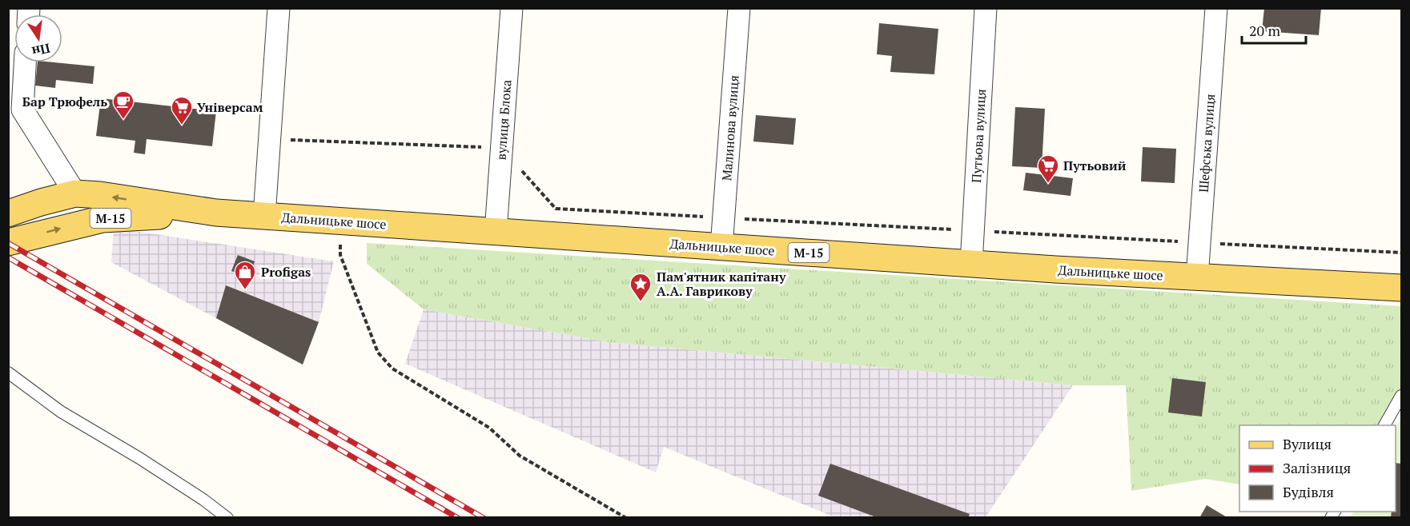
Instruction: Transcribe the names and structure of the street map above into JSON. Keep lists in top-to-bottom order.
{
  "streets": {
    "main road": ["М-15", "Дальницьке шосе"],
    "street": [
      "вулиця Блока",
      "Малинова вулиця",
      "Путьова вулиця",
      "Шефська вулиця"
    ]
  },
  "crossings": [
    ["вулиця Блока", "Дальницьке шосе"],
    ["Малинова вулиця", "Дальницьке шосе"],
    ["Путьова вулиця", "Дальницьке шосе"],
    ["Шефська вулиця", "Дальницьке шосе"],
    ["М-15", "Дальницьке шосе"]
  ],
  "places": {
    "cafe": ["Бар Трюфель"],
    "supermarket": ["Універсам", "Путьовий"],
    "shop": ["Profigas"],
    "place": ["Пам'ятник капітану А.А. Гаврикову"]
  },
  "legend": ["Вулиця", "Залізниця", "Будівля"],
  "scale_bar": "20 m",
  "north": "bottom"
}
